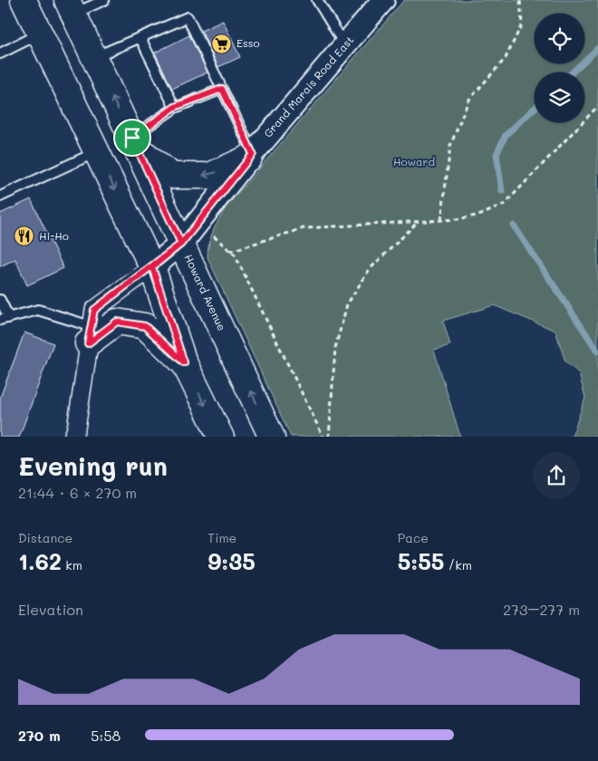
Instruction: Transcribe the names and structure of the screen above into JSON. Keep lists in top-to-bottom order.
{
  "streets": {
    "main road": ["Howard Avenue"],
    "street": ["Grand Marais Road East"]
  },
  "crossings": [
    ["Grand Marais Road East", "Howard Avenue"]
  ],
  "parks": ["Howard"],
  "places": {
    "supermarket": ["Esso"],
    "restaurant": ["Hi-Ho"]
  },
  "page": {
    "heading": ["Evening run", "21:44 · 6 × 270 m"],
    "stats": [
      ["Distance", "1.62 km"],
      ["Time", "9:35"],
      ["Pace", "5:55 /km"]
    ],
    "chart": ["Elevation", "273–277 m"],
    "list": [
      {
        "name": "270 m",
        "note": "5:58"
      }
    ]
  }
}
